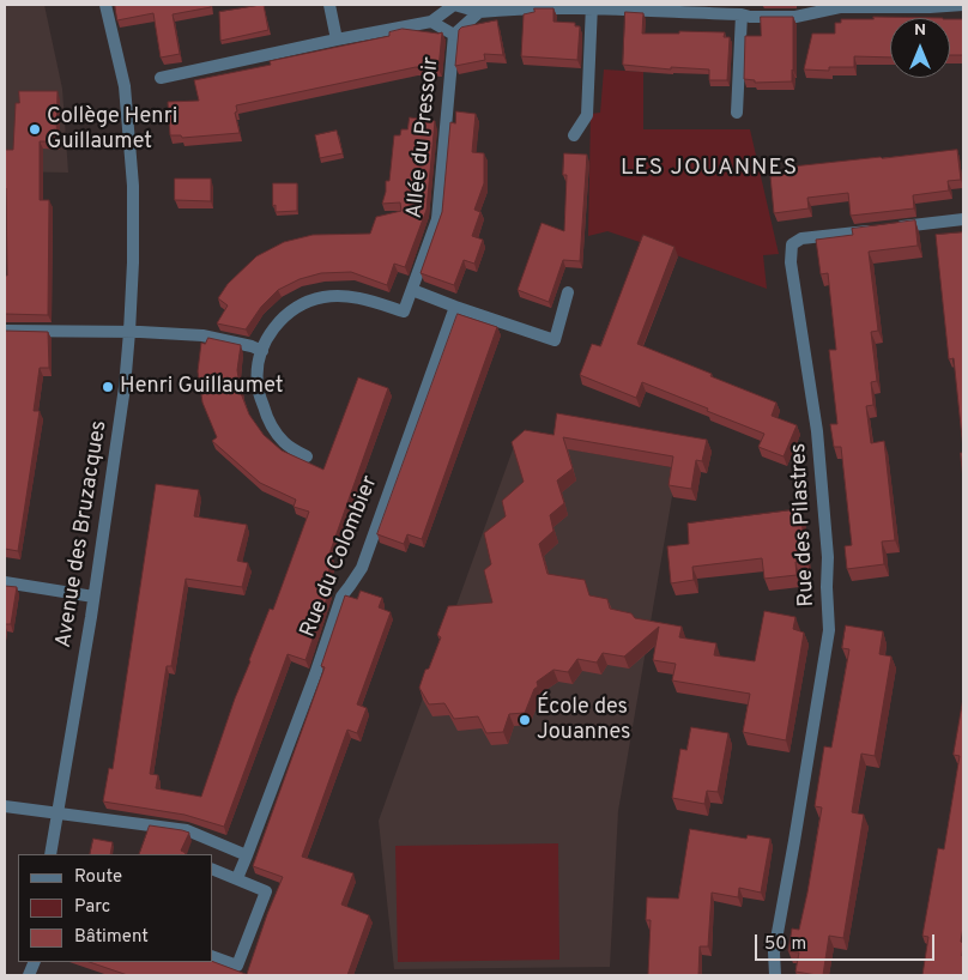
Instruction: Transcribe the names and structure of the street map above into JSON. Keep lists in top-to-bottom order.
{
  "streets": {
    "street": [
      "Allée du Pressoir",
      "Rue des Pilastres",
      "Avenue des Bruzacques",
      "Rue du Colombier"
    ]
  },
  "districts": ["LES JOUANNES"],
  "places": ["Collège Henri Guillaumet", "Henri Guillaumet", "École des Jouannes"],
  "legend": ["Route", "Parc", "Bâtiment"],
  "scale_bar": "50 m",
  "north": "top"
}
